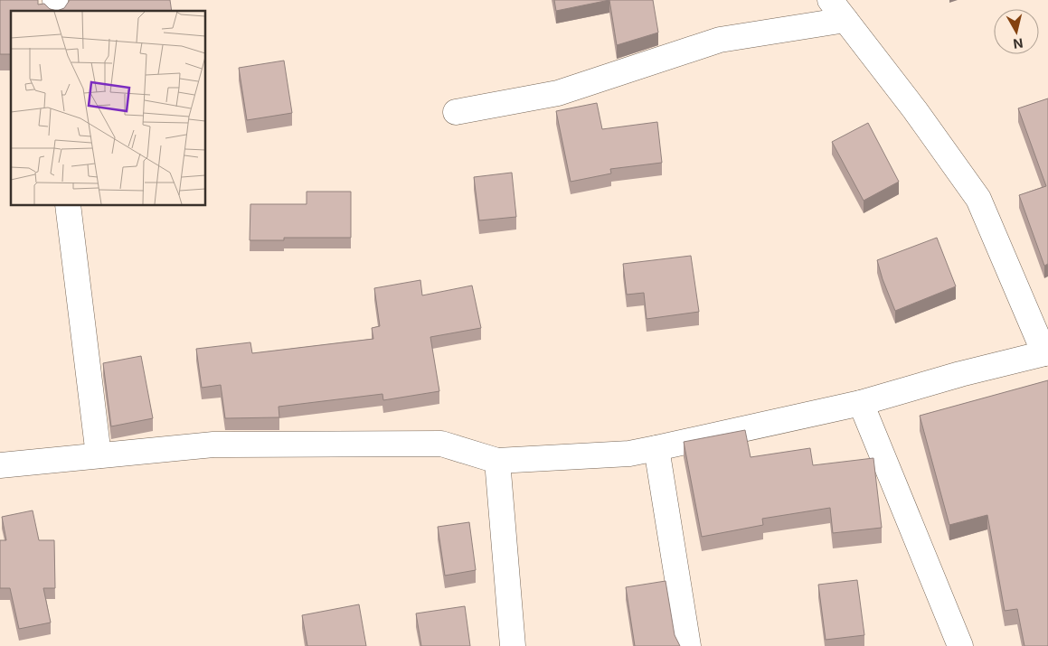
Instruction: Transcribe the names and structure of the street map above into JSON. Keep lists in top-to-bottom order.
{
  "north": "bottom"
}
